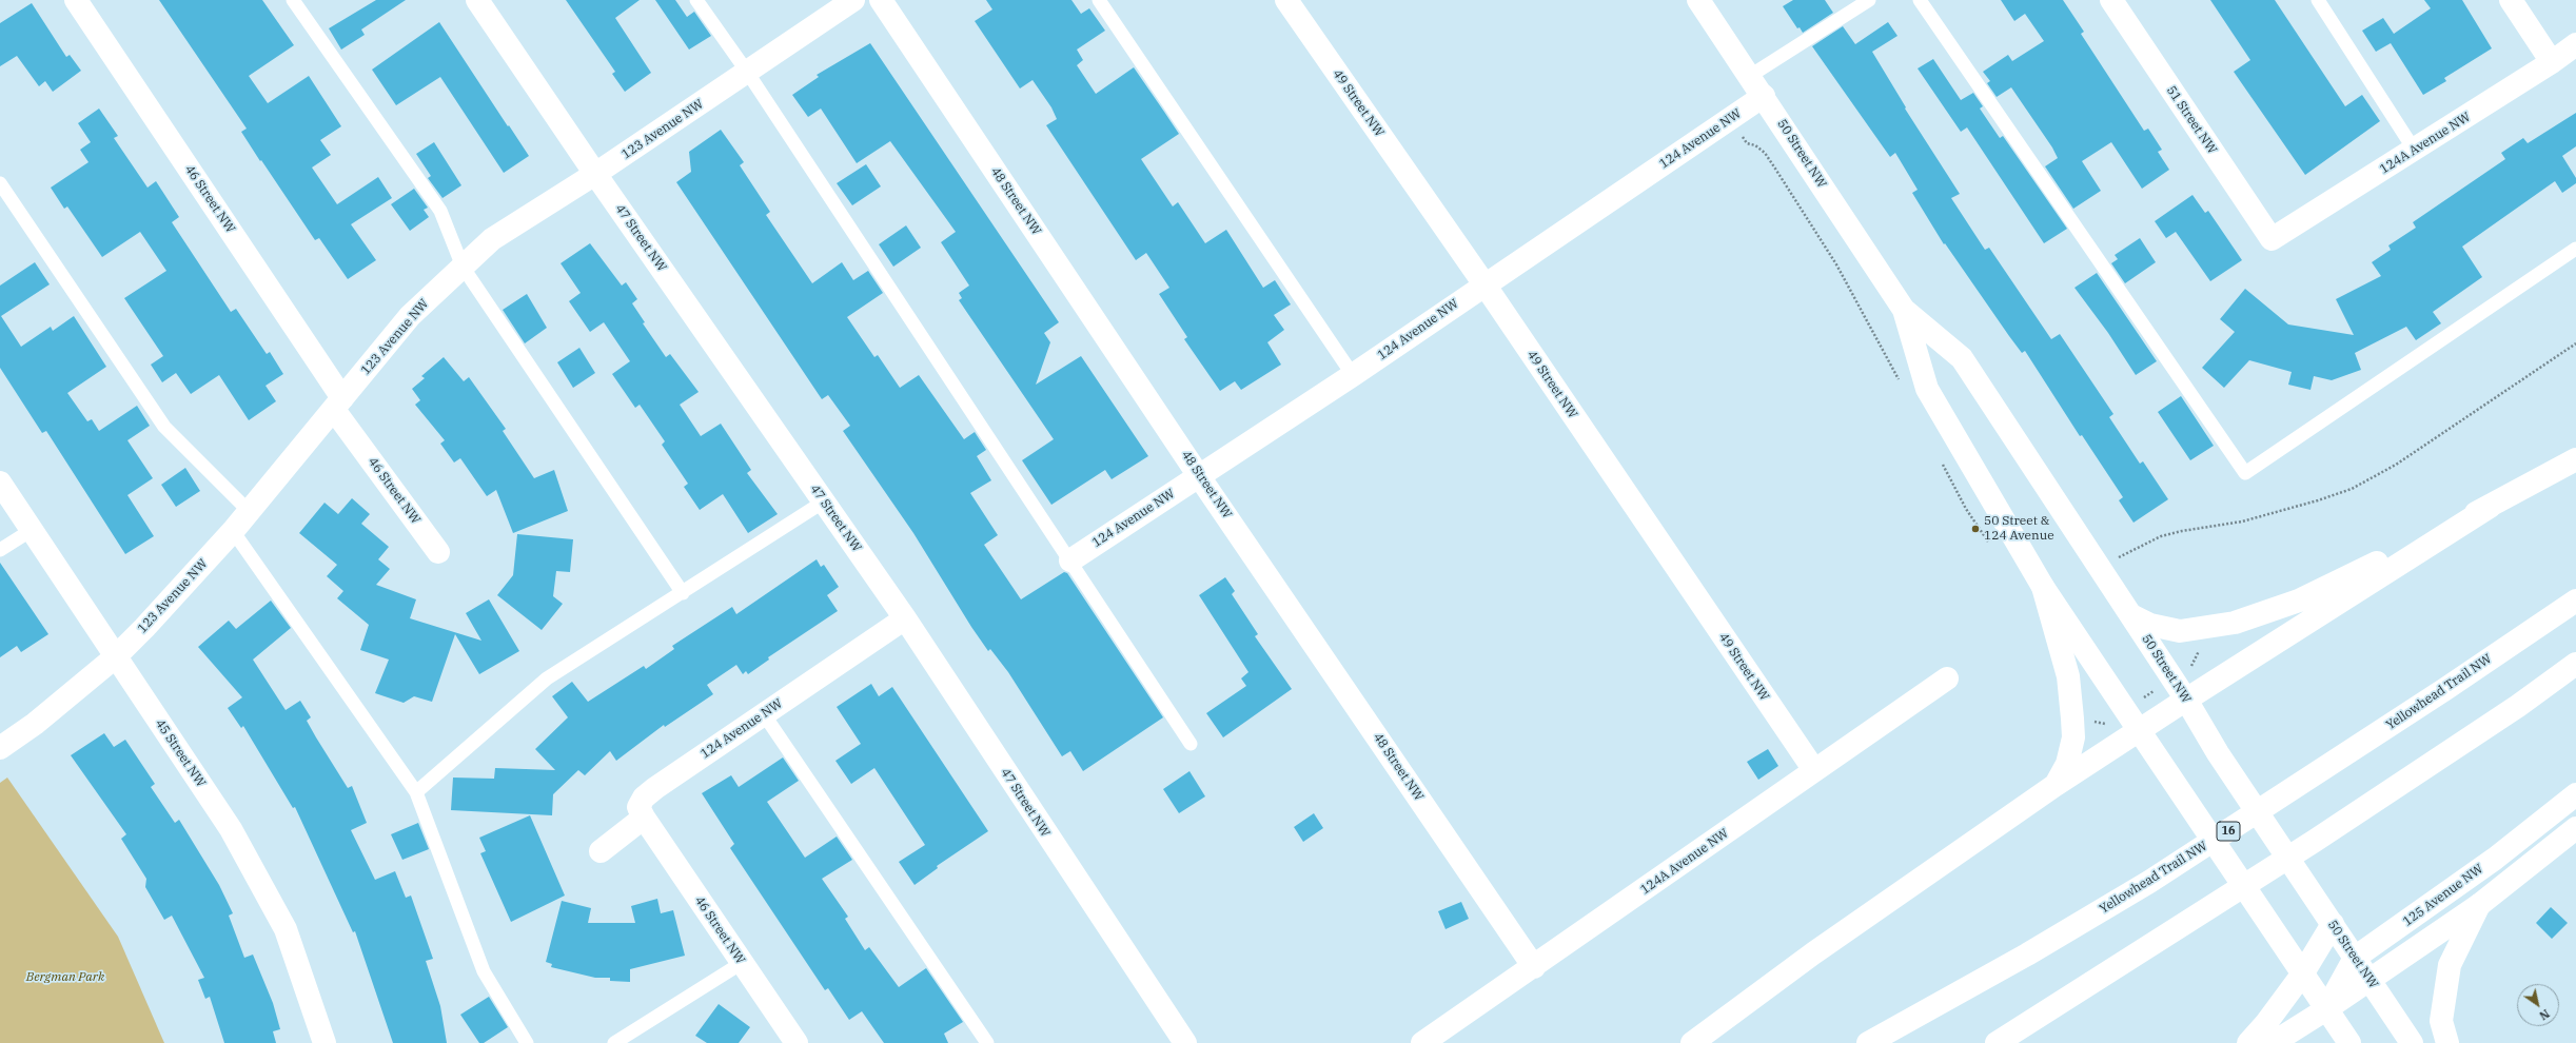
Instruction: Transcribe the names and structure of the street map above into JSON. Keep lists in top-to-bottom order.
{
  "streets": {
    "main road": [
      "49 Street NW",
      "51 Street NW",
      "123 Avenue NW",
      "124 Avenue NW",
      "124A Avenue NW",
      "50 Street NW",
      "46 Street NW",
      "48 Street NW",
      "47 Street NW",
      "Yellowhead Trail NW",
      "45 Street NW",
      "16",
      "125 Avenue NW"
    ]
  },
  "crossings": [
    ["49 Street NW", "124 Avenue NW"],
    ["49 Street NW", "124A Avenue NW"],
    ["51 Street NW", "124A Avenue NW"],
    ["123 Avenue NW", "46 Street NW"],
    ["123 Avenue NW", "47 Street NW"],
    ["123 Avenue NW", "45 Street NW"],
    ["124 Avenue NW", "50 Street NW"],
    ["124 Avenue NW", "46 Street NW"],
    ["124 Avenue NW", "48 Street NW"],
    ["124 Avenue NW", "47 Street NW"],
    ["124A Avenue NW", "48 Street NW"],
    ["50 Street NW", "125 Avenue NW"]
  ],
  "parks": ["Bergman Park"],
  "places": ["50 Street & 124 Avenue"],
  "north": "bottom right"
}
